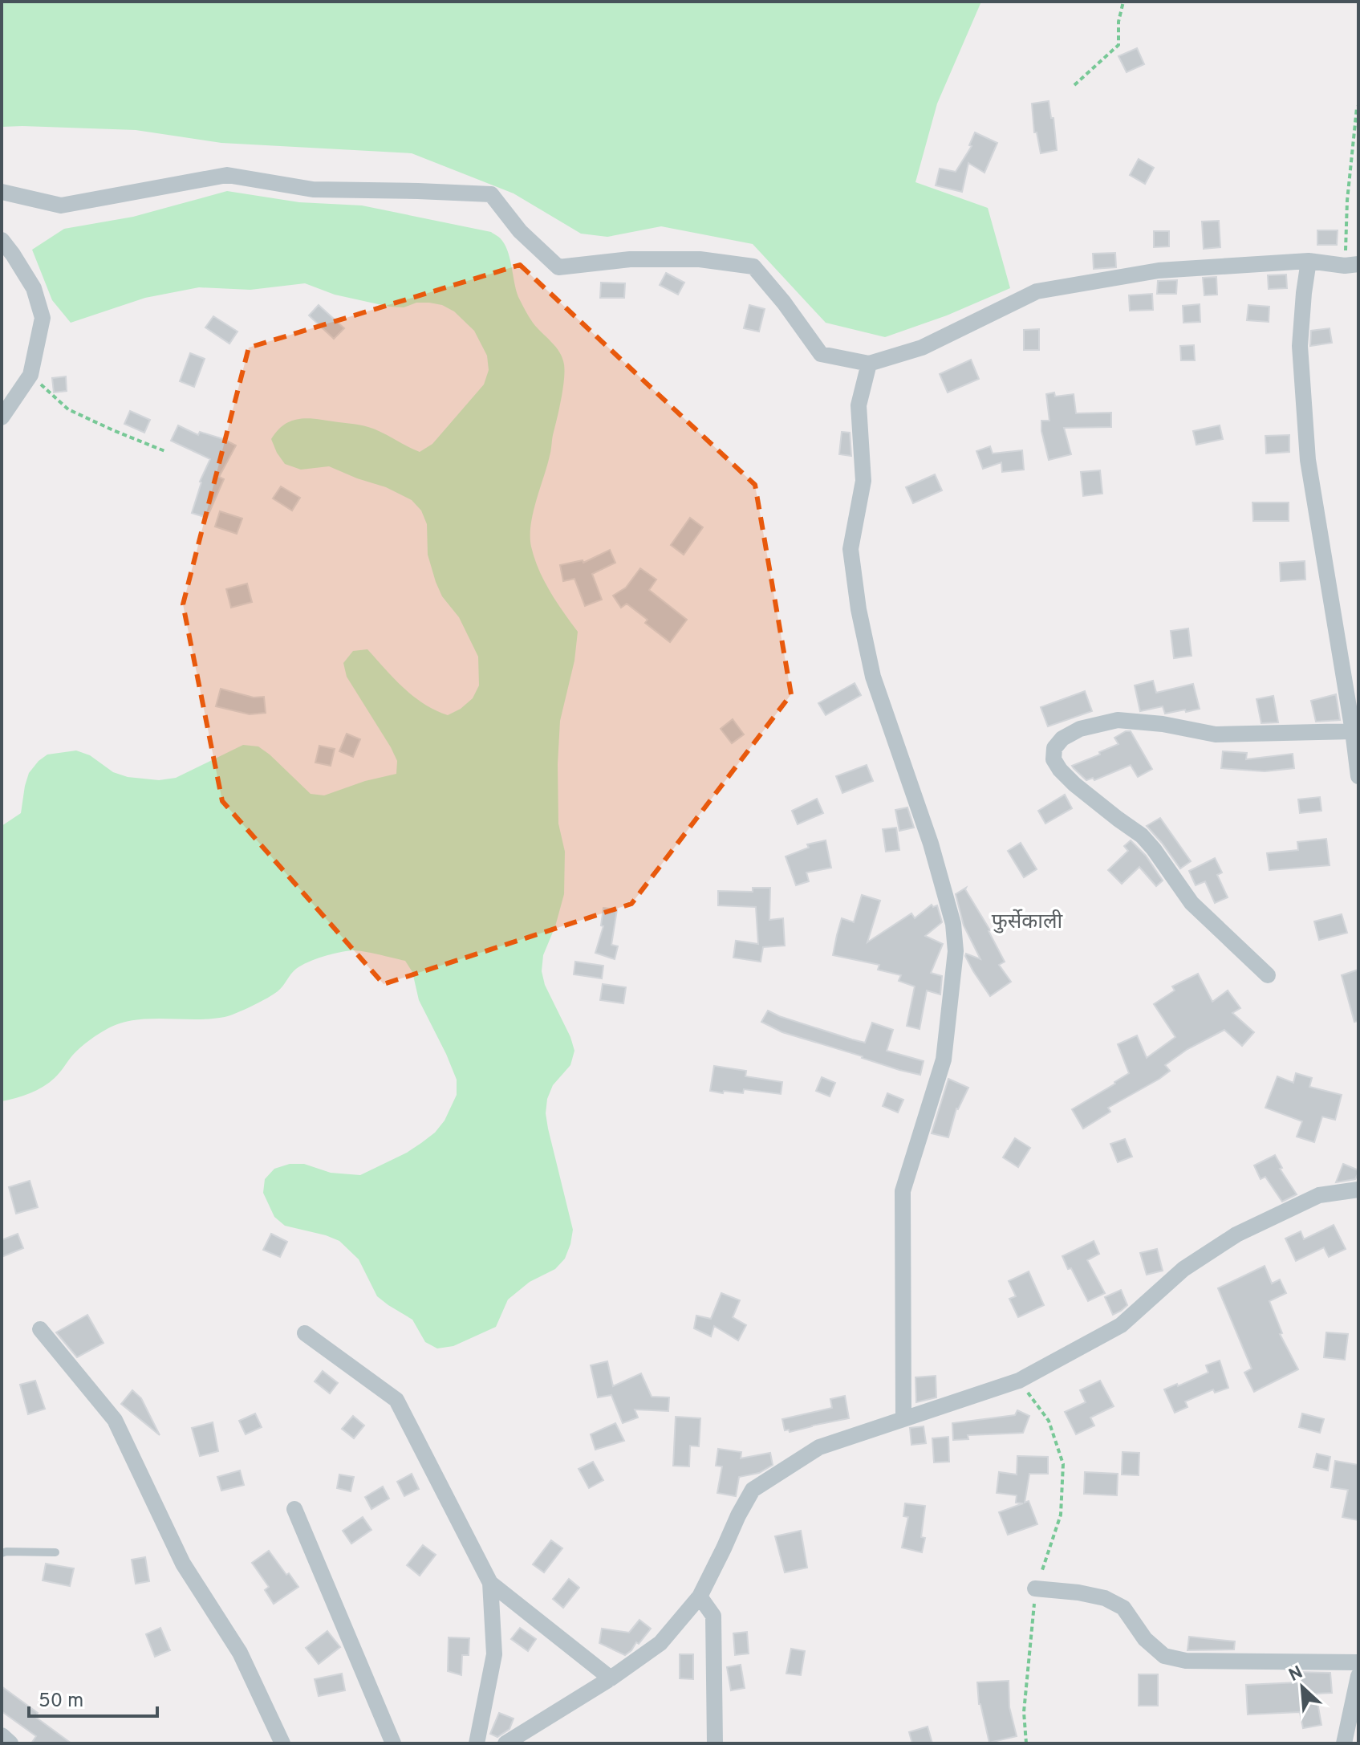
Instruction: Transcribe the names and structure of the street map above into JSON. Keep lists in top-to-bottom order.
{
  "districts": ["फुर्सेकाली"],
  "scale_bar": "50 m",
  "north": "top left"
}
